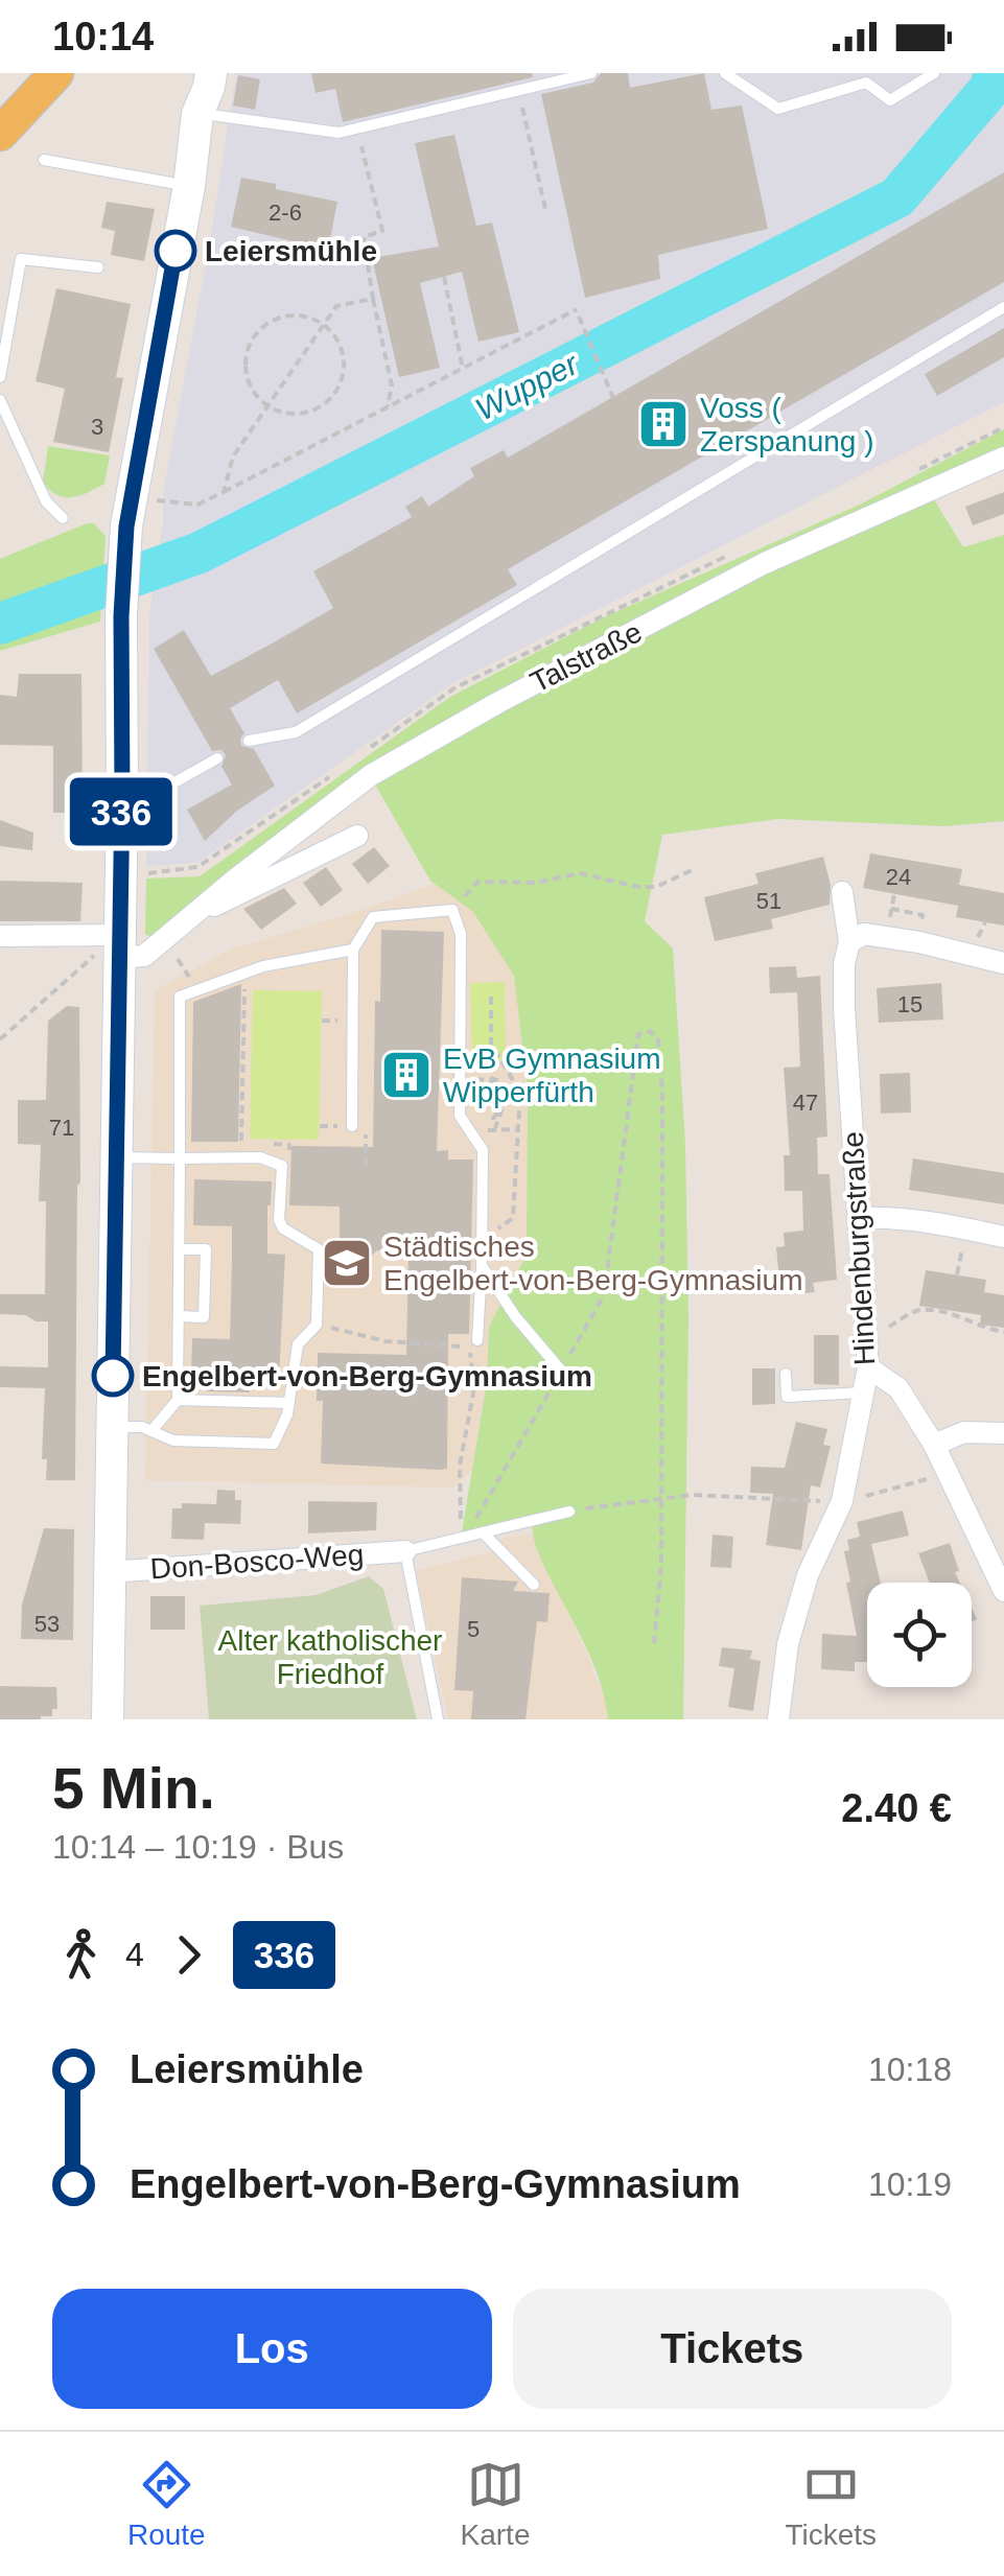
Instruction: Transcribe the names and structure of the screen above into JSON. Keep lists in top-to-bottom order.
{
  "streets": {
    "street": ["Talstraße", "Hindenburgstraße", "Don-Bosco-Weg"]
  },
  "water": ["Wupper"],
  "parks": ["Alter katholischer Friedhof"],
  "places": {
    "other": ["Leiersmühle", "Engelbert-von-Berg-Gymnasium"],
    "building": ["Voss ( Zerspanung )", "EvB Gymnasium Wipperfürth"],
    "school or university": ["Städtisches Engelbert-von-Berg-Gymnasium"]
  },
  "lines": ["bus line 336"],
  "house_numbers": [
    "2-6",
    "3",
    "24",
    "51",
    "15",
    "47",
    "71",
    "53",
    "5"
  ],
  "page": {
    "status": "10:14",
    "on_map": "336",
    "heading": ["5 Min.", "10:14 – 10:19 · Bus", "2.40 €"],
    "legs": ["4", "336"],
    "list": [
      {
        "name": "Leiersmühle",
        "value": "10:18"
      },
      {
        "name": "Engelbert-von-Berg-Gymnasium",
        "value": "10:19"
      }
    ],
    "buttons": ["Los", "Tickets"],
    "tabs": ["Route", "Karte", "Tickets"]
  }
}
